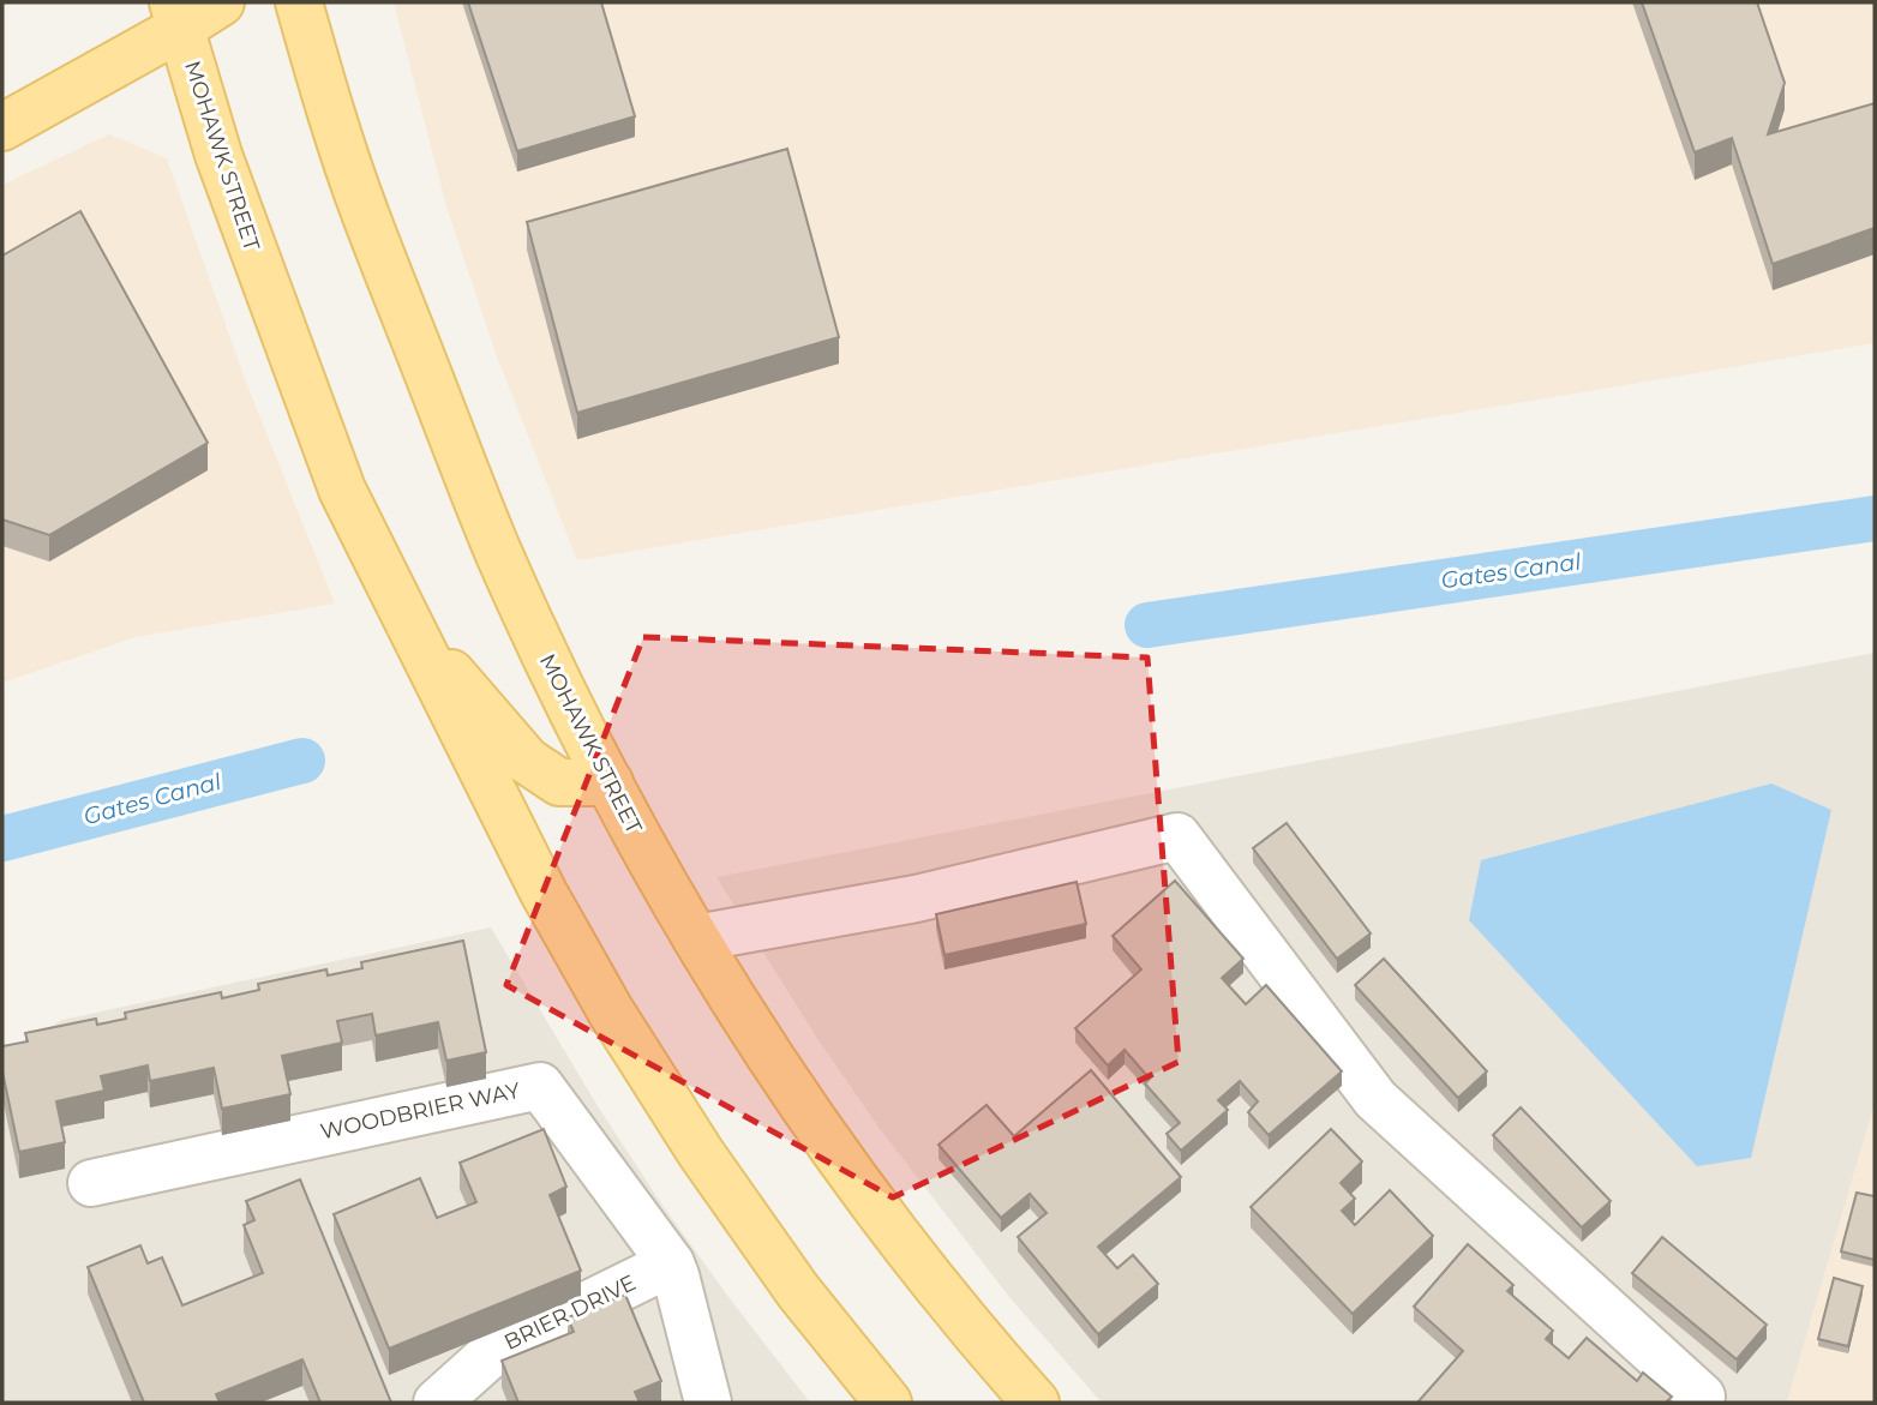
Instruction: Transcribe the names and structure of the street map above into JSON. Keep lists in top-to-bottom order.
{
  "streets": {
    "main road": ["MOHAWK STREET"],
    "street": ["WOODBRIER WAY", "BRIER DRIVE"]
  },
  "crossings": [
    ["WOODBRIER WAY", "BRIER DRIVE"]
  ],
  "water": ["Gates Canal"]
}
